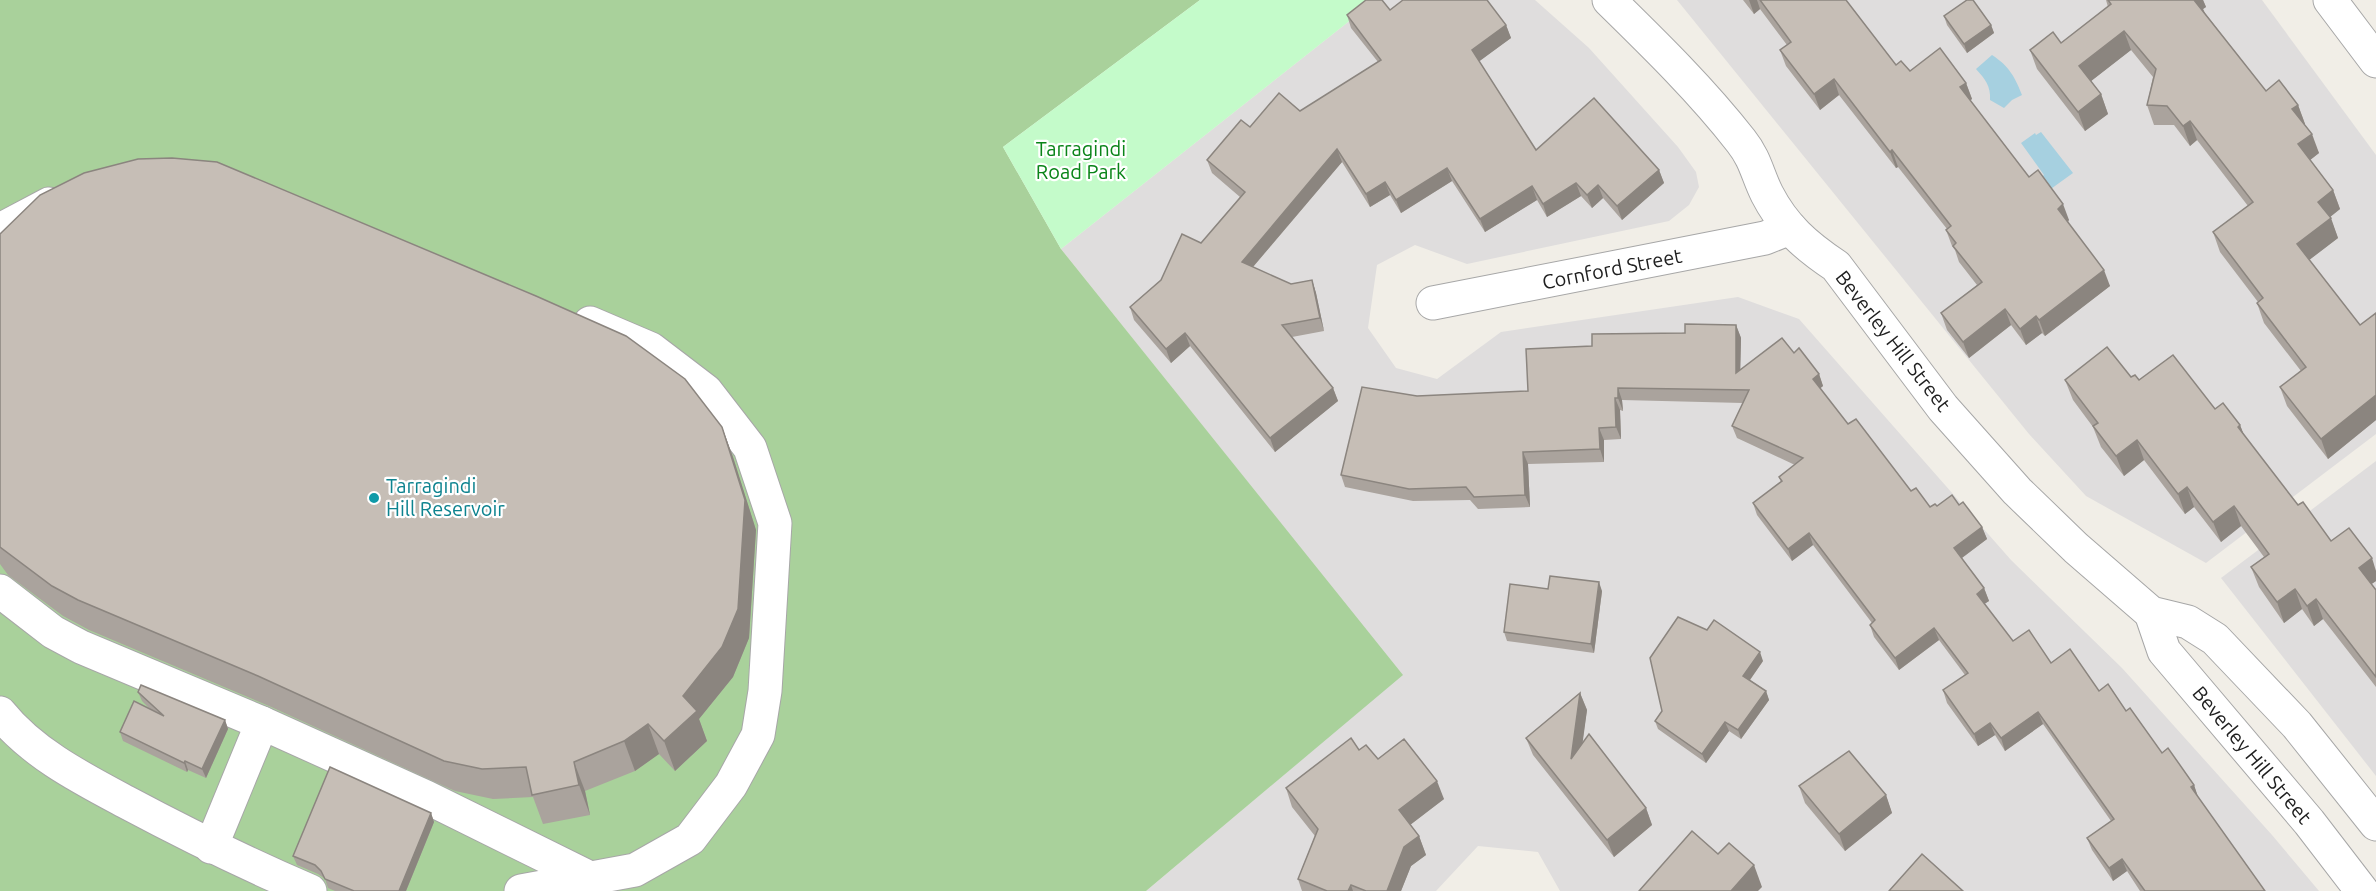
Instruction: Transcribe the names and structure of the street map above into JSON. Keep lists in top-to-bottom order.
{
  "streets": {
    "street": ["Cornford Street", "Beverley Hill Street"]
  },
  "crossings": [
    ["Cornford Street", "Beverley Hill Street"]
  ],
  "parks": ["Tarragindi Road Park"],
  "places": ["Tarragindi Hill Reservoir"]
}
